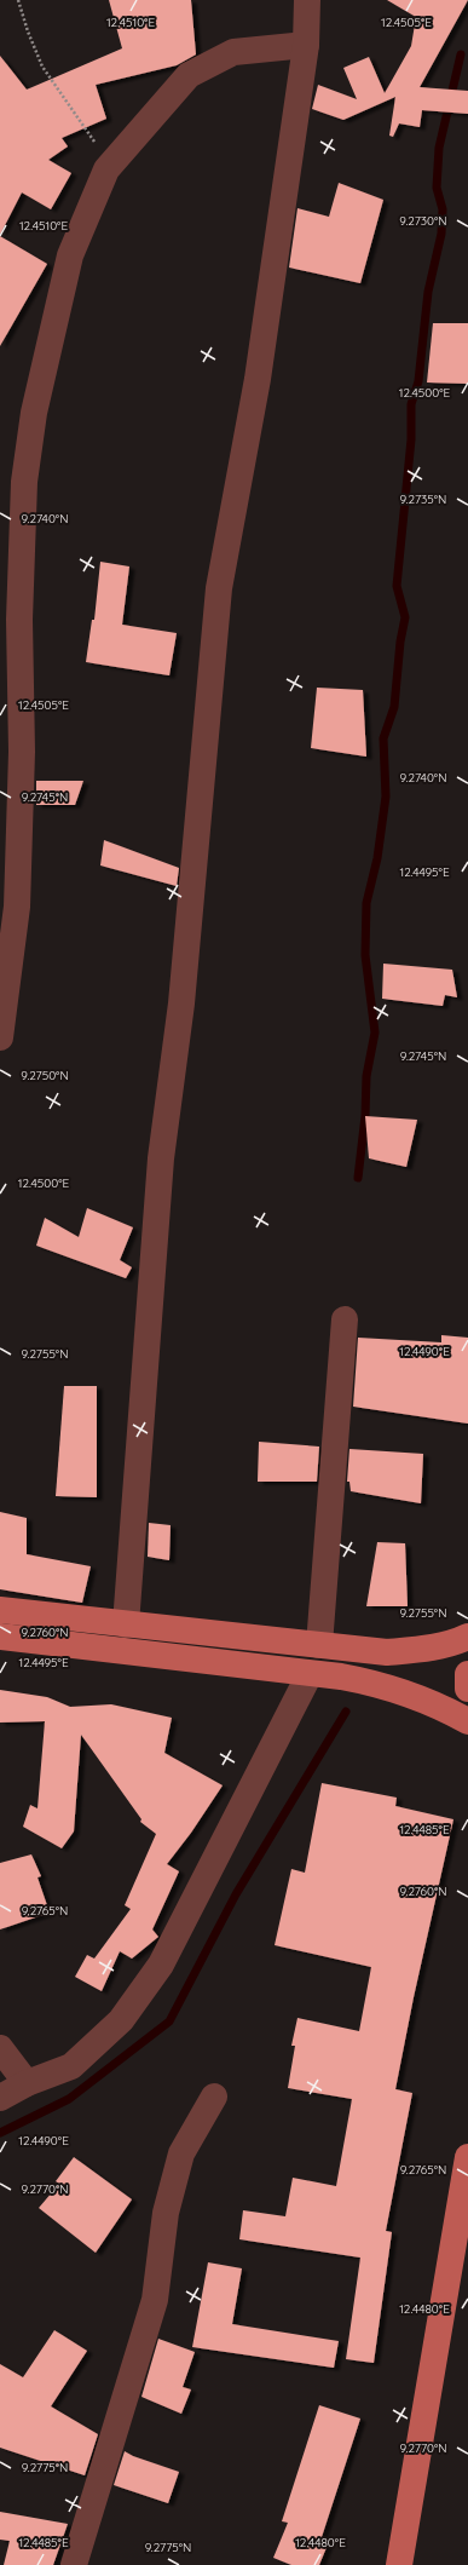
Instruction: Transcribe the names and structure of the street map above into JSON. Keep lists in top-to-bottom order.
{
  "coordinates": [
    "12.4510°E",
    "12.4505°E",
    "9.2730°N",
    "12.4500°E",
    "9.2735°N",
    "9.2740°N",
    "9.2745°N",
    "12.4495°E",
    "9.2750°N",
    "12.4490°E",
    "9.2755°N",
    "9.2760°N",
    "12.4485°E",
    "9.2765°N",
    "9.2770°N",
    "12.4480°E",
    "9.2775°N"
  ]
}
